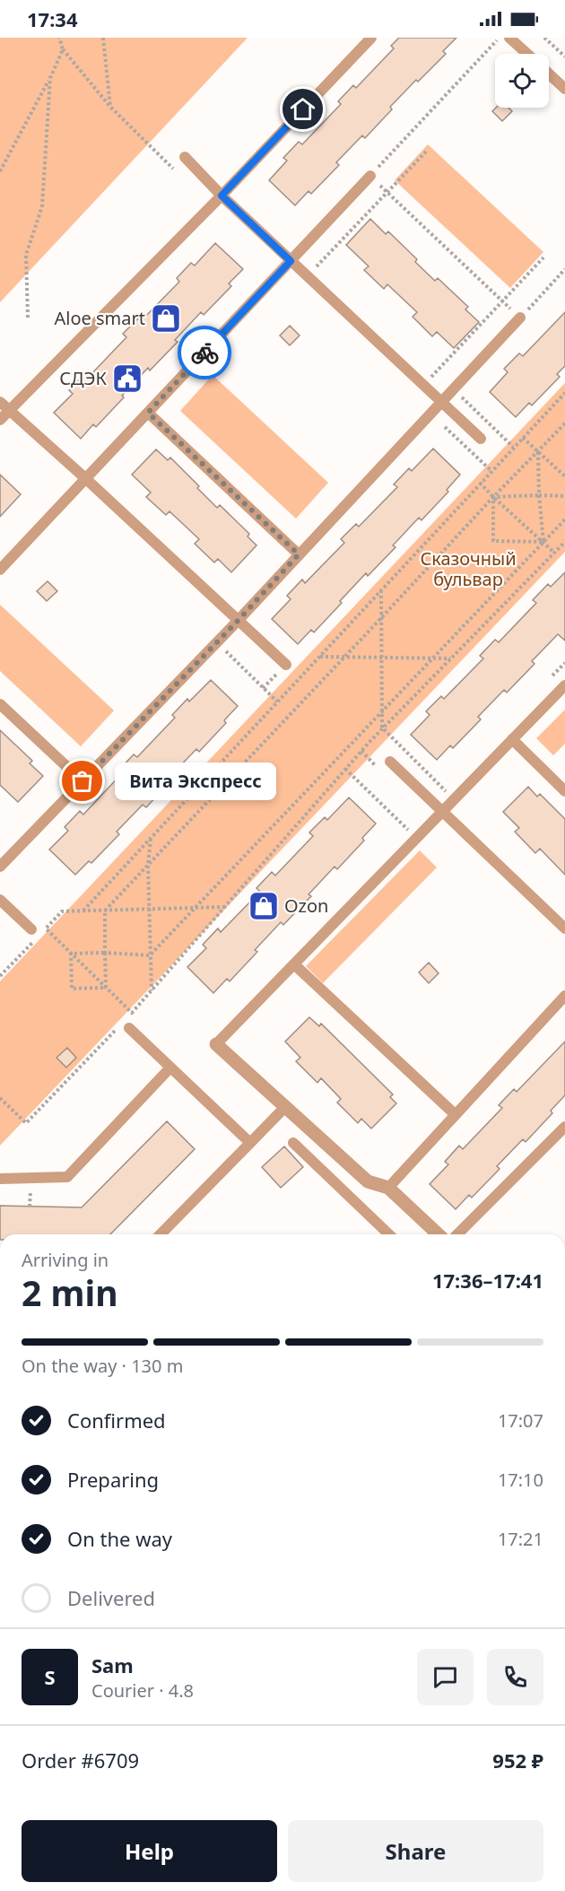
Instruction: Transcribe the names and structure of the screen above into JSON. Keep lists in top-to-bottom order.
{
  "parks": ["Сказочный бульвар"],
  "places": {
    "shop": ["Aloe smart", "Ozon"],
    "public building": ["СДЭК"],
    "other": ["Вита Экспресс"]
  },
  "page": {
    "status": "17:34",
    "bubble": "Вита Экспресс",
    "heading": ["2 min", "Arriving in", "17:36–17:41"],
    "panel": [
      "Sam",
      "Courier · 4.8",
      "Order #6709",
      "952 ₽"
    ],
    "bar": "On the way · 130 m",
    "list": [
      ["Confirmed", "17:07"],
      ["Preparing", "17:10"],
      ["On the way", "17:21"],
      "Delivered"
    ],
    "round": "S",
    "buttons": ["Help", "Share"]
  }
}
